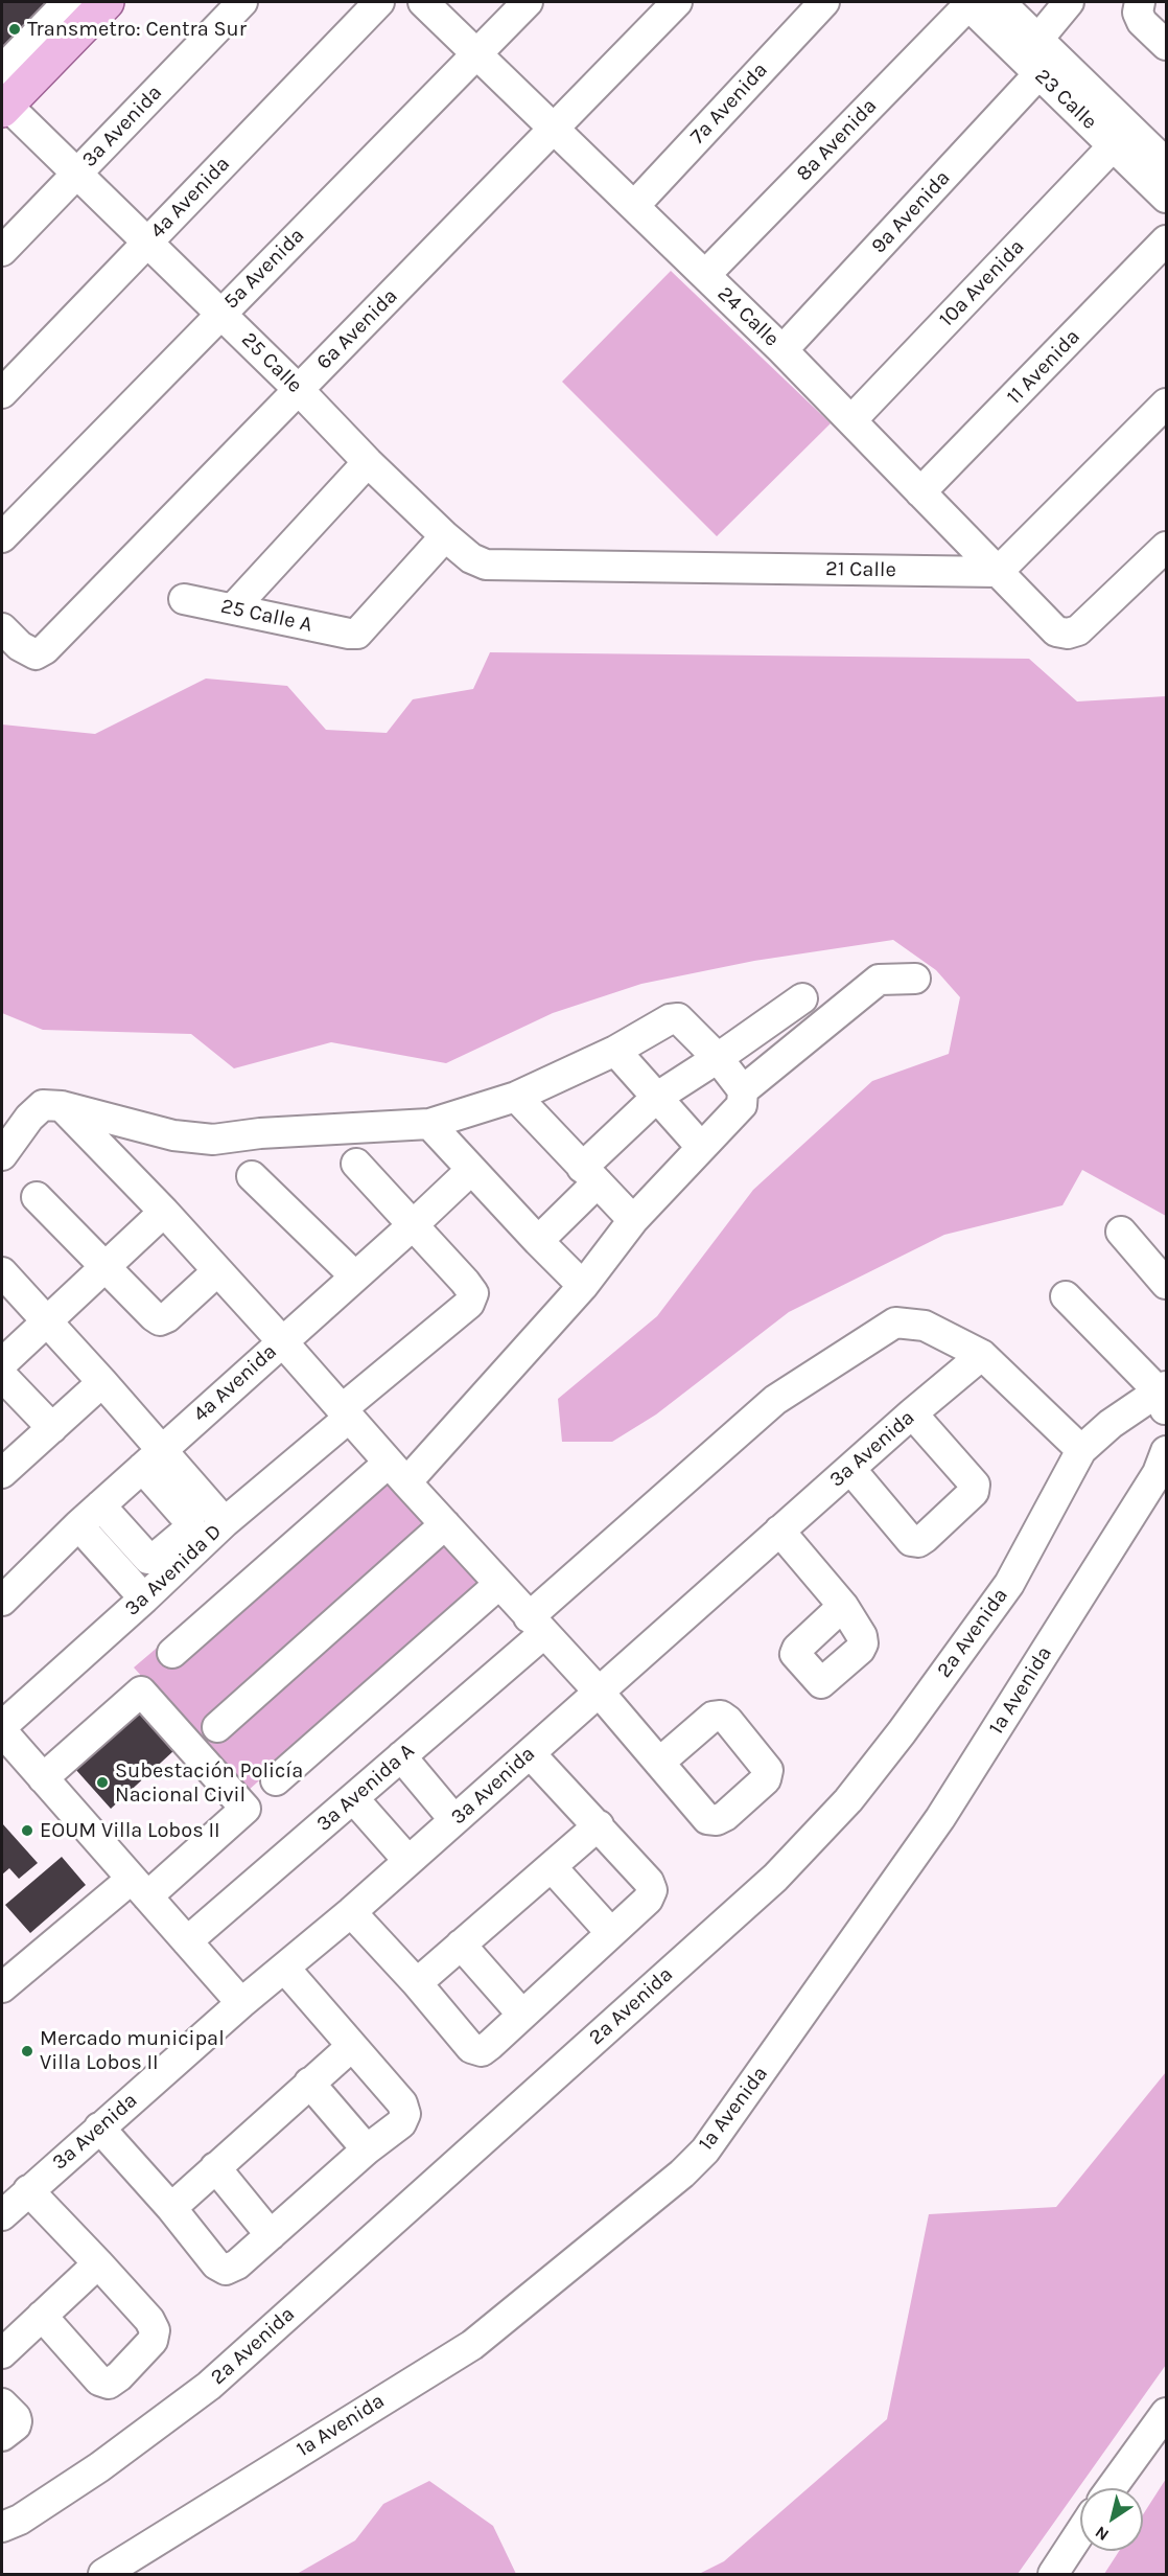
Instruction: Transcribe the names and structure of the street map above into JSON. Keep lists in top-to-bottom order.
{
  "streets": {
    "street": [
      "23 Calle",
      "7a Avenida",
      "3a Avenida",
      "8a Avenida",
      "4a Avenida",
      "9a Avenida",
      "5a Avenida",
      "10a Avenida",
      "24 Calle",
      "6a Avenida",
      "25 Calle",
      "11 Avenida",
      "21 Calle",
      "25 Calle A",
      "3a Avenida D",
      "2a Avenida",
      "1a Avenida",
      "3a Avenida A"
    ]
  },
  "crossings": [
    ["23 Calle", "8a Avenida"],
    ["23 Calle", "9a Avenida"],
    ["23 Calle", "10a Avenida"],
    ["7a Avenida", "24 Calle"],
    ["3a Avenida", "25 Calle"],
    ["3a Avenida", "3a Avenida A"],
    ["8a Avenida", "24 Calle"],
    ["4a Avenida", "25 Calle"],
    ["4a Avenida", "3a Avenida D"],
    ["9a Avenida", "24 Calle"],
    ["5a Avenida", "24 Calle"],
    ["5a Avenida", "25 Calle"],
    ["10a Avenida", "24 Calle"],
    ["24 Calle", "6a Avenida"],
    ["24 Calle", "11 Avenida"],
    ["24 Calle", "21 Calle"],
    ["6a Avenida", "25 Calle"],
    ["25 Calle", "21 Calle"],
    ["25 Calle", "25 Calle A"],
    ["2a Avenida", "3a Avenida A"]
  ],
  "places": [
    "Transmetro: Centra Sur",
    "Subestación Policía Nacional Civil",
    "EOUM Villa Lobos II",
    "Mercado municipal Villa Lobos II"
  ],
  "north": "bottom left"
}
